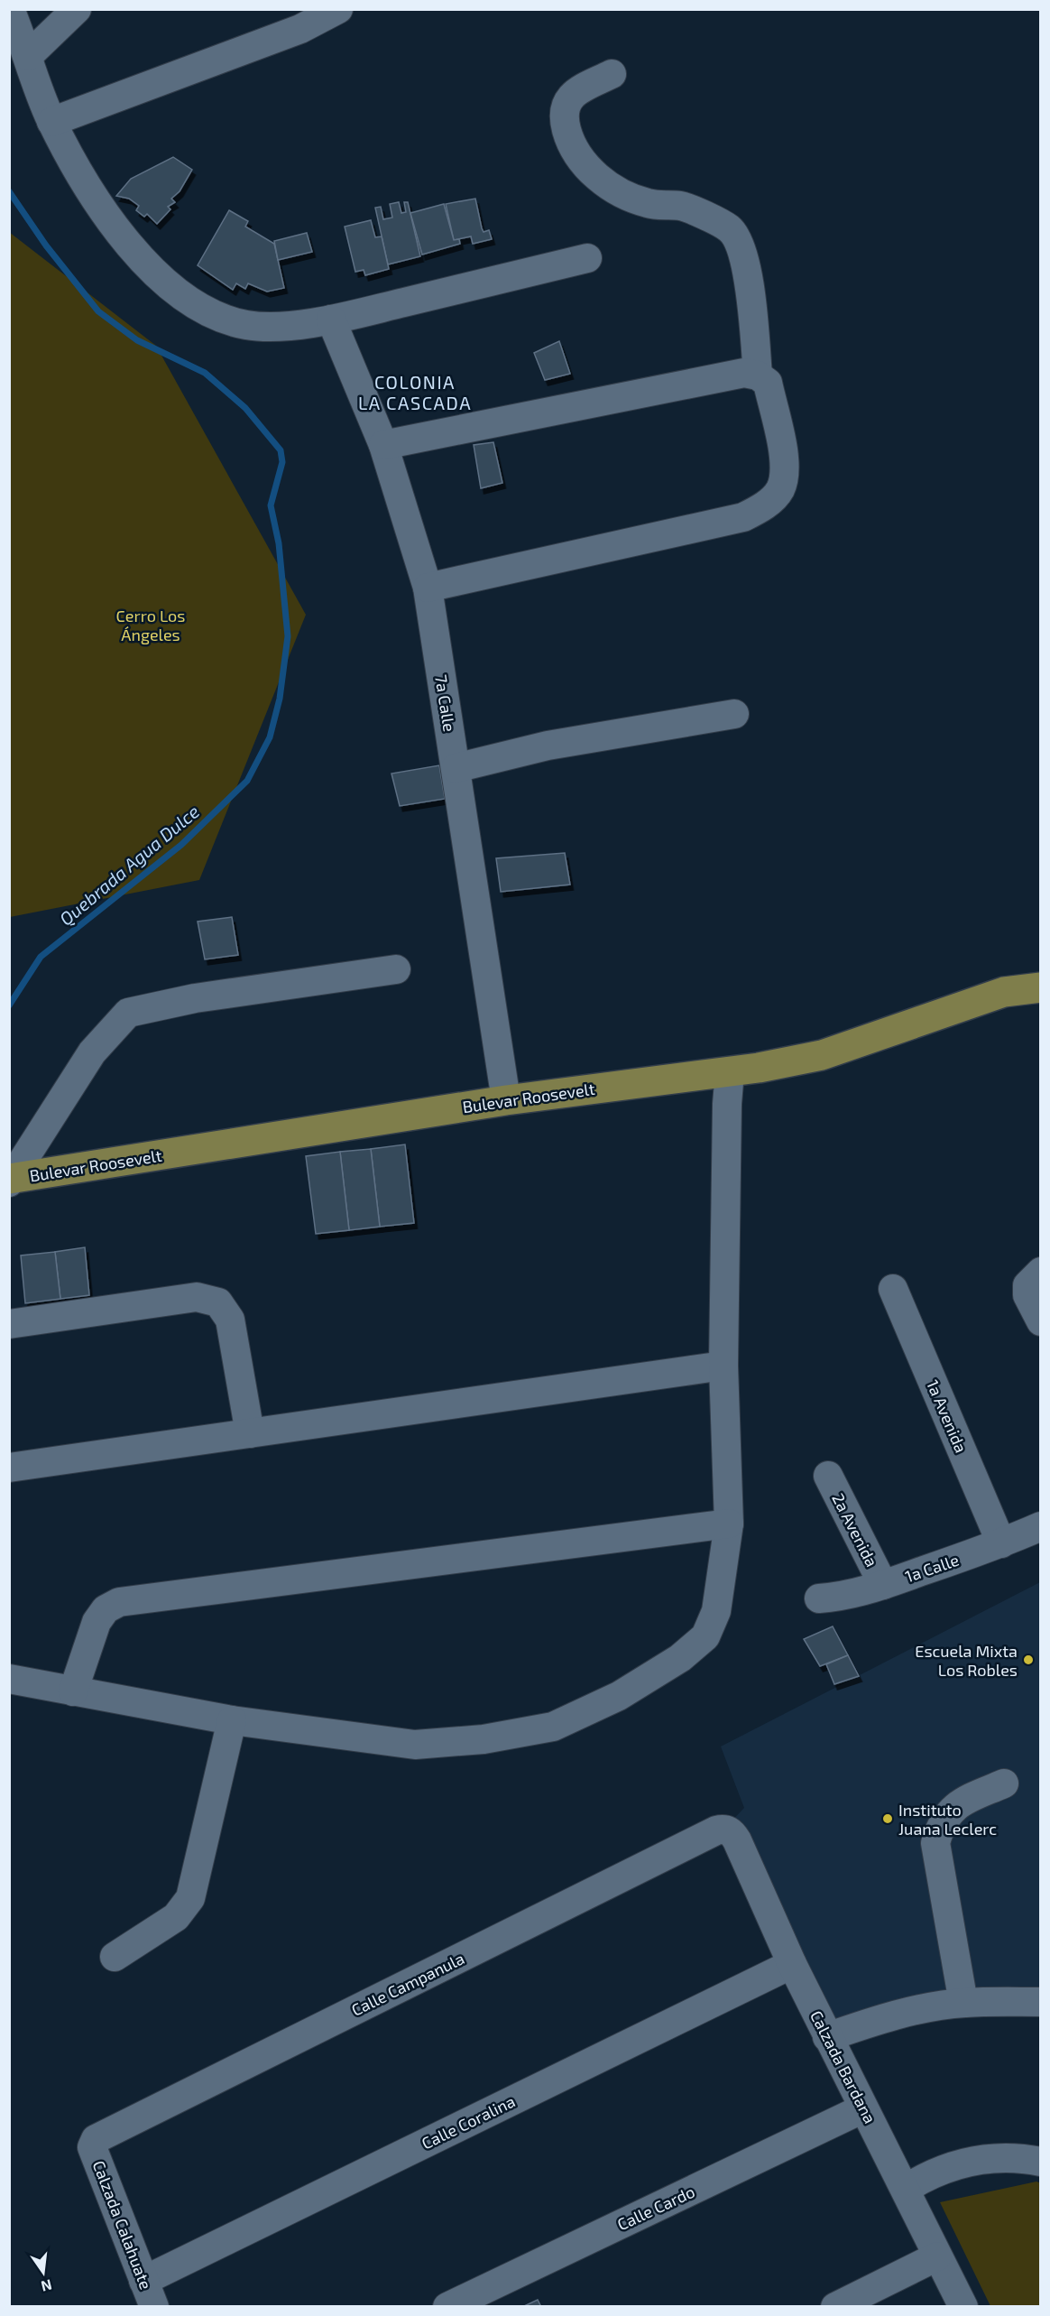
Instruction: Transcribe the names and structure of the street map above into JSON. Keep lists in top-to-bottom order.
{
  "streets": {
    "main road": ["Bulevar Roosevelt"],
    "street": [
      "7a Calle",
      "1a Avenida",
      "2a Avenida",
      "1a Calle",
      "Calle Campanula",
      "Calzada Bardana",
      "Calle Coralina",
      "Calle Cardo",
      "Calzada Calahuate"
    ]
  },
  "crossings": [
    ["7a Calle", "Bulevar Roosevelt"],
    ["1a Avenida", "1a Calle"],
    ["2a Avenida", "1a Calle"],
    ["Calle Campanula", "Calzada Bardana"],
    ["Calle Campanula", "Calzada Calahuate"],
    ["Calzada Bardana", "Calle Coralina"],
    ["Calzada Bardana", "Calle Cardo"],
    ["Calle Coralina", "Calzada Calahuate"]
  ],
  "districts": ["COLONIA LA CASCADA"],
  "water": ["Quebrada Agua Dulce"],
  "parks": ["Cerro Los Ángeles"],
  "places": ["Escuela Mixta Los Robles", "Instituto Juana Leclerc"],
  "north": "bottom"
}
